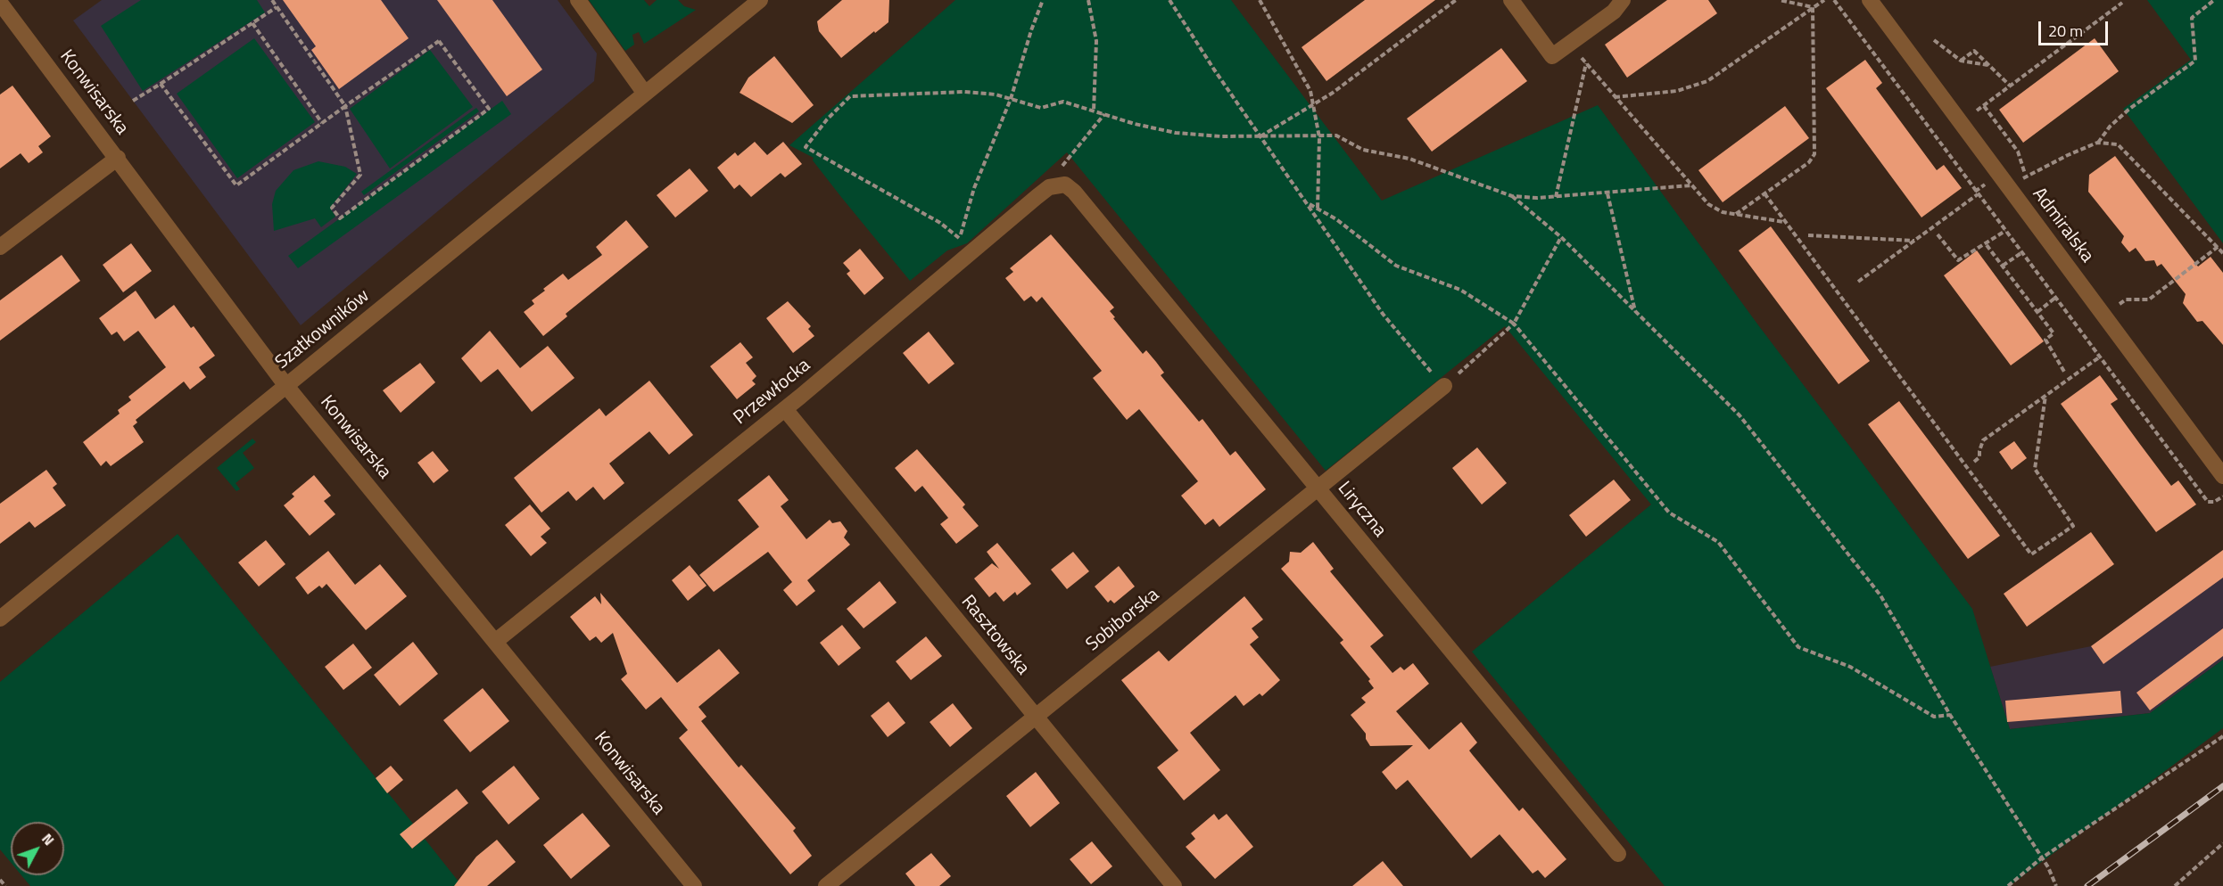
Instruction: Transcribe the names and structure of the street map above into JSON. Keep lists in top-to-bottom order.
{
  "streets": {
    "street": [
      "Konwisarska",
      "Admiralska",
      "Szatkowników",
      "Przewłocka",
      "Liryczna",
      "Sobiborska",
      "Rasztowska"
    ]
  },
  "crossings": [
    ["Konwisarska", "Szatkowników"],
    ["Konwisarska", "Przewłocka"],
    ["Przewłocka", "Liryczna"],
    ["Przewłocka", "Rasztowska"],
    ["Liryczna", "Sobiborska"],
    ["Sobiborska", "Rasztowska"]
  ],
  "scale_bar": "20 m",
  "north": "top right"
}
